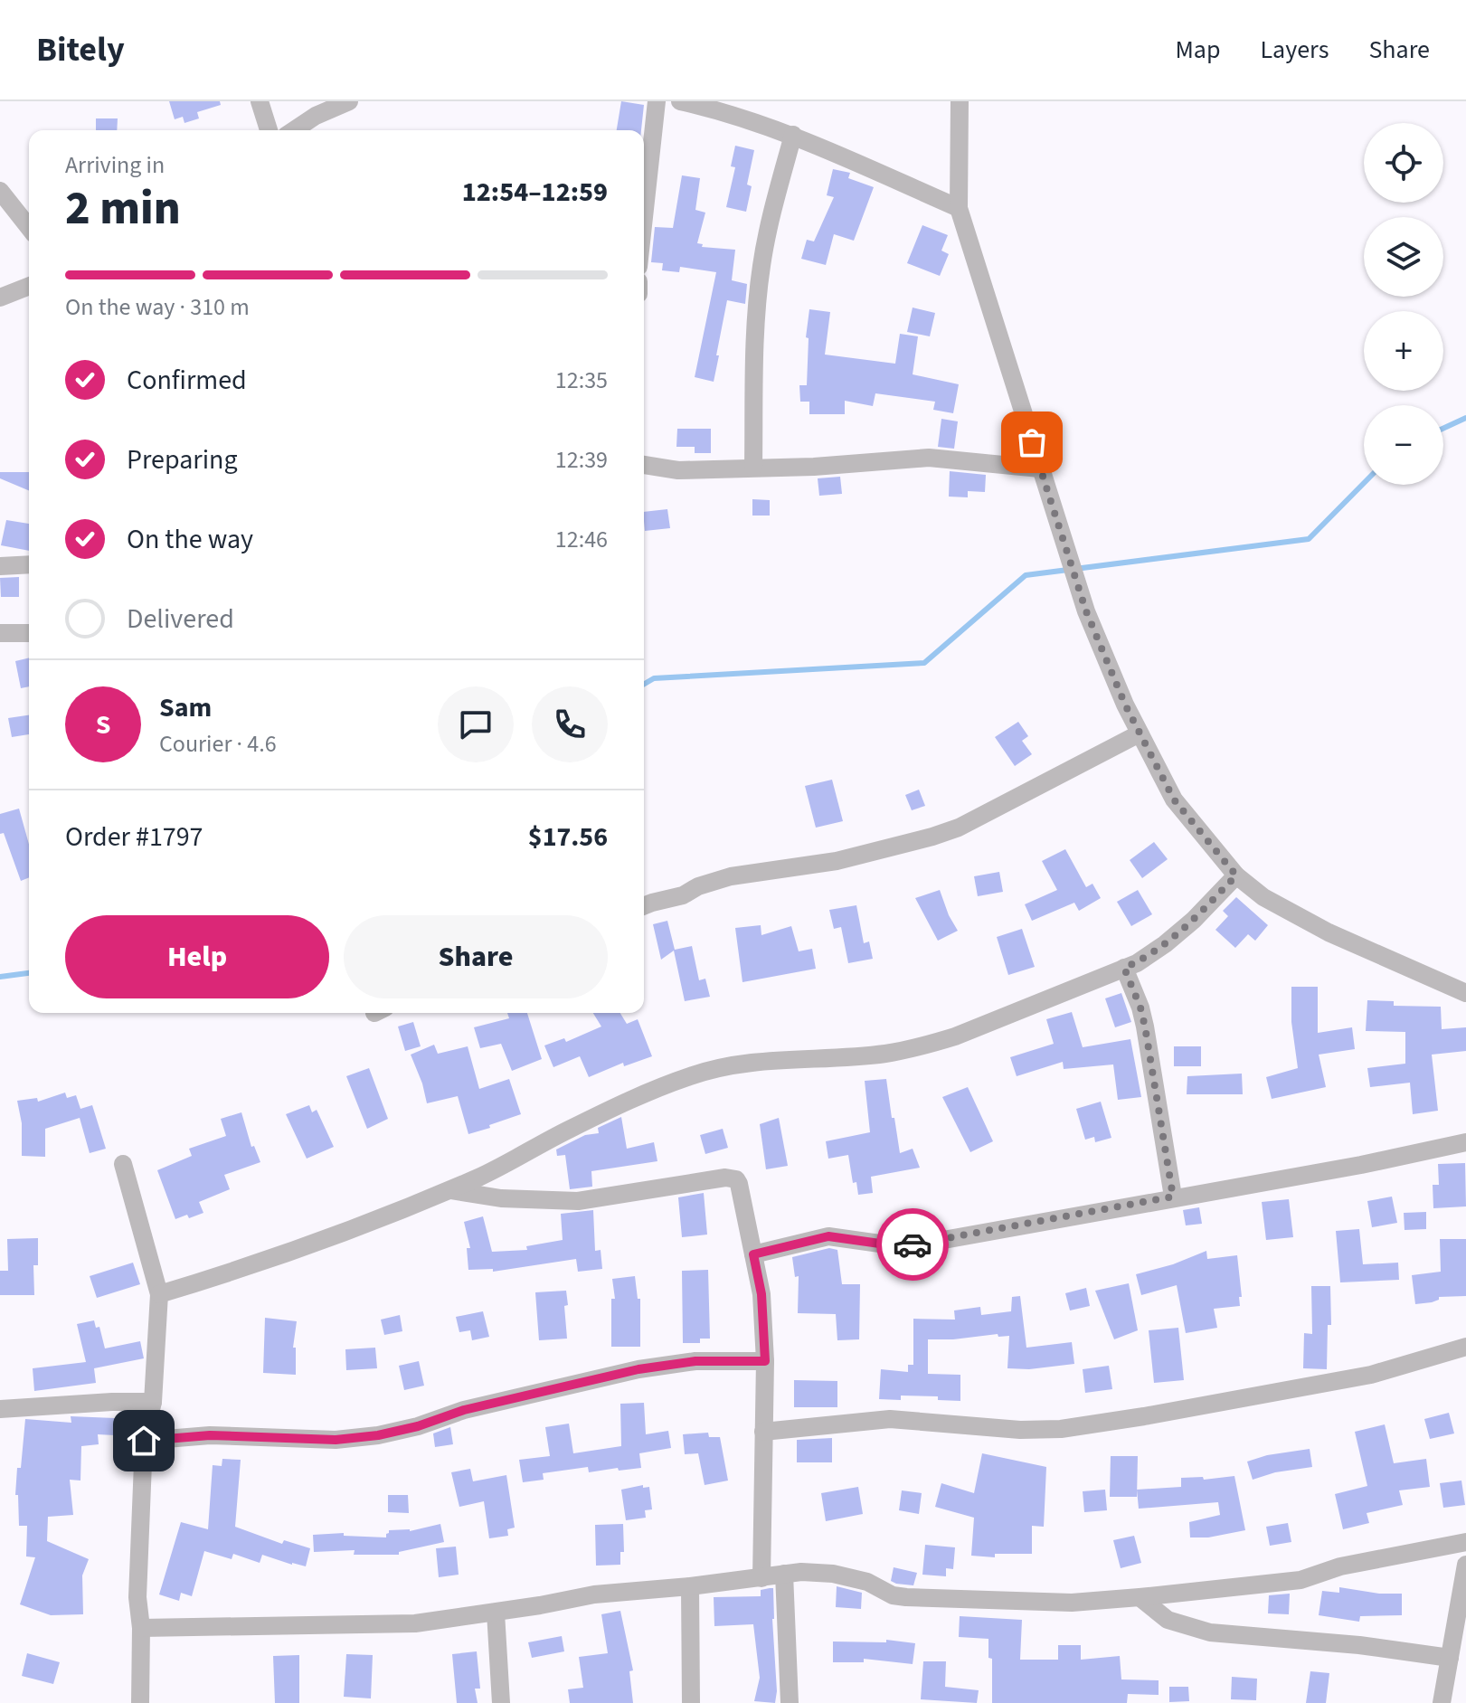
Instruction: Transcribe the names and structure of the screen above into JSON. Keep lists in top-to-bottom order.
{
  "page": {
    "header": "Bitely",
    "nav": ["Map", "Layers", "Share"],
    "map_buttons": ["+", "−"],
    "heading": ["2 min", "Arriving in", "12:54–12:59"],
    "panel": [
      "Sam",
      "Courier · 4.6",
      "Order #1797",
      "$17.56"
    ],
    "bar": "On the way · 310 m",
    "list": [
      ["Confirmed", "12:35"],
      ["Preparing", "12:39"],
      ["On the way", "12:46"],
      "Delivered"
    ],
    "round": "S",
    "buttons": ["Help", "Share"]
  }
}
